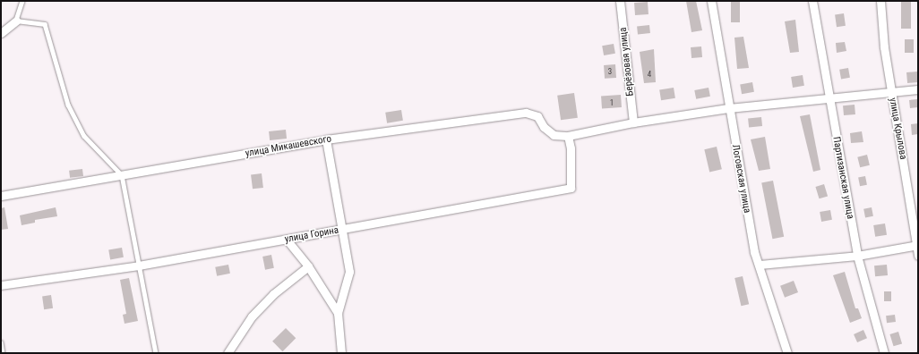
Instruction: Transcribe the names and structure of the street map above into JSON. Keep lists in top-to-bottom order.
{
  "streets": {
    "street": [
      "Берёзовая улица",
      "улица Крылова",
      "улица Микашевского",
      "Партизанская улица",
      "Логовская улица",
      "улица Горина"
    ]
  },
  "crossings": [
    ["улица Микашевского", "улица Горина"]
  ],
  "house_numbers": ["3", "4", "1"]
}
